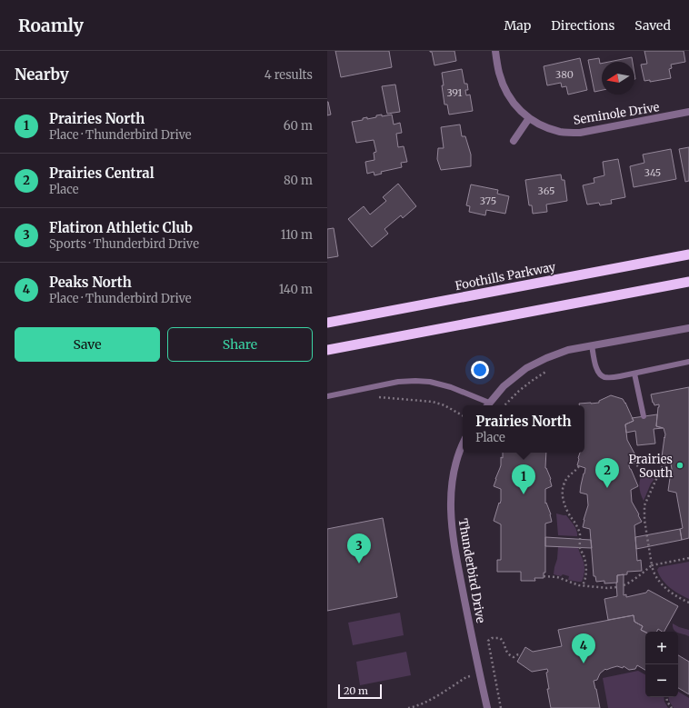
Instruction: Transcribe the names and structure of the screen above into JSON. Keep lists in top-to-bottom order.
{
  "streets": {
    "highway": ["Foothills Parkway"],
    "street": ["Seminole Drive", "Thunderbird Drive"]
  },
  "places": ["Prairies South"],
  "house_numbers": [
    "380",
    "391",
    "345",
    "365",
    "375"
  ],
  "scale_bar": "20 m",
  "north": "left",
  "page": {
    "header": "Roamly",
    "nav": ["Map", "Directions", "Saved"],
    "heading": ["Nearby", "4 results"],
    "list": [
      {
        "mark": "1",
        "name": "Prairies North",
        "note": "Place · Thunderbird Drive",
        "value": "60 m"
      },
      {
        "mark": "2",
        "name": "Prairies Central",
        "note": "Place",
        "value": "80 m"
      },
      {
        "mark": "3",
        "name": "Flatiron Athletic Club",
        "note": "Sports · Thunderbird Drive",
        "value": "110 m"
      },
      {
        "mark": "4",
        "name": "Peaks North",
        "note": "Place · Thunderbird Drive",
        "value": "140 m"
      }
    ],
    "buttons": ["Save", "Share"],
    "popup": ["Prairies North", "Place"],
    "pins": [
      "2",
      "1",
      "3",
      "4"
    ],
    "map_buttons": ["+", "−"],
    "scale": "20 m"
  }
}
